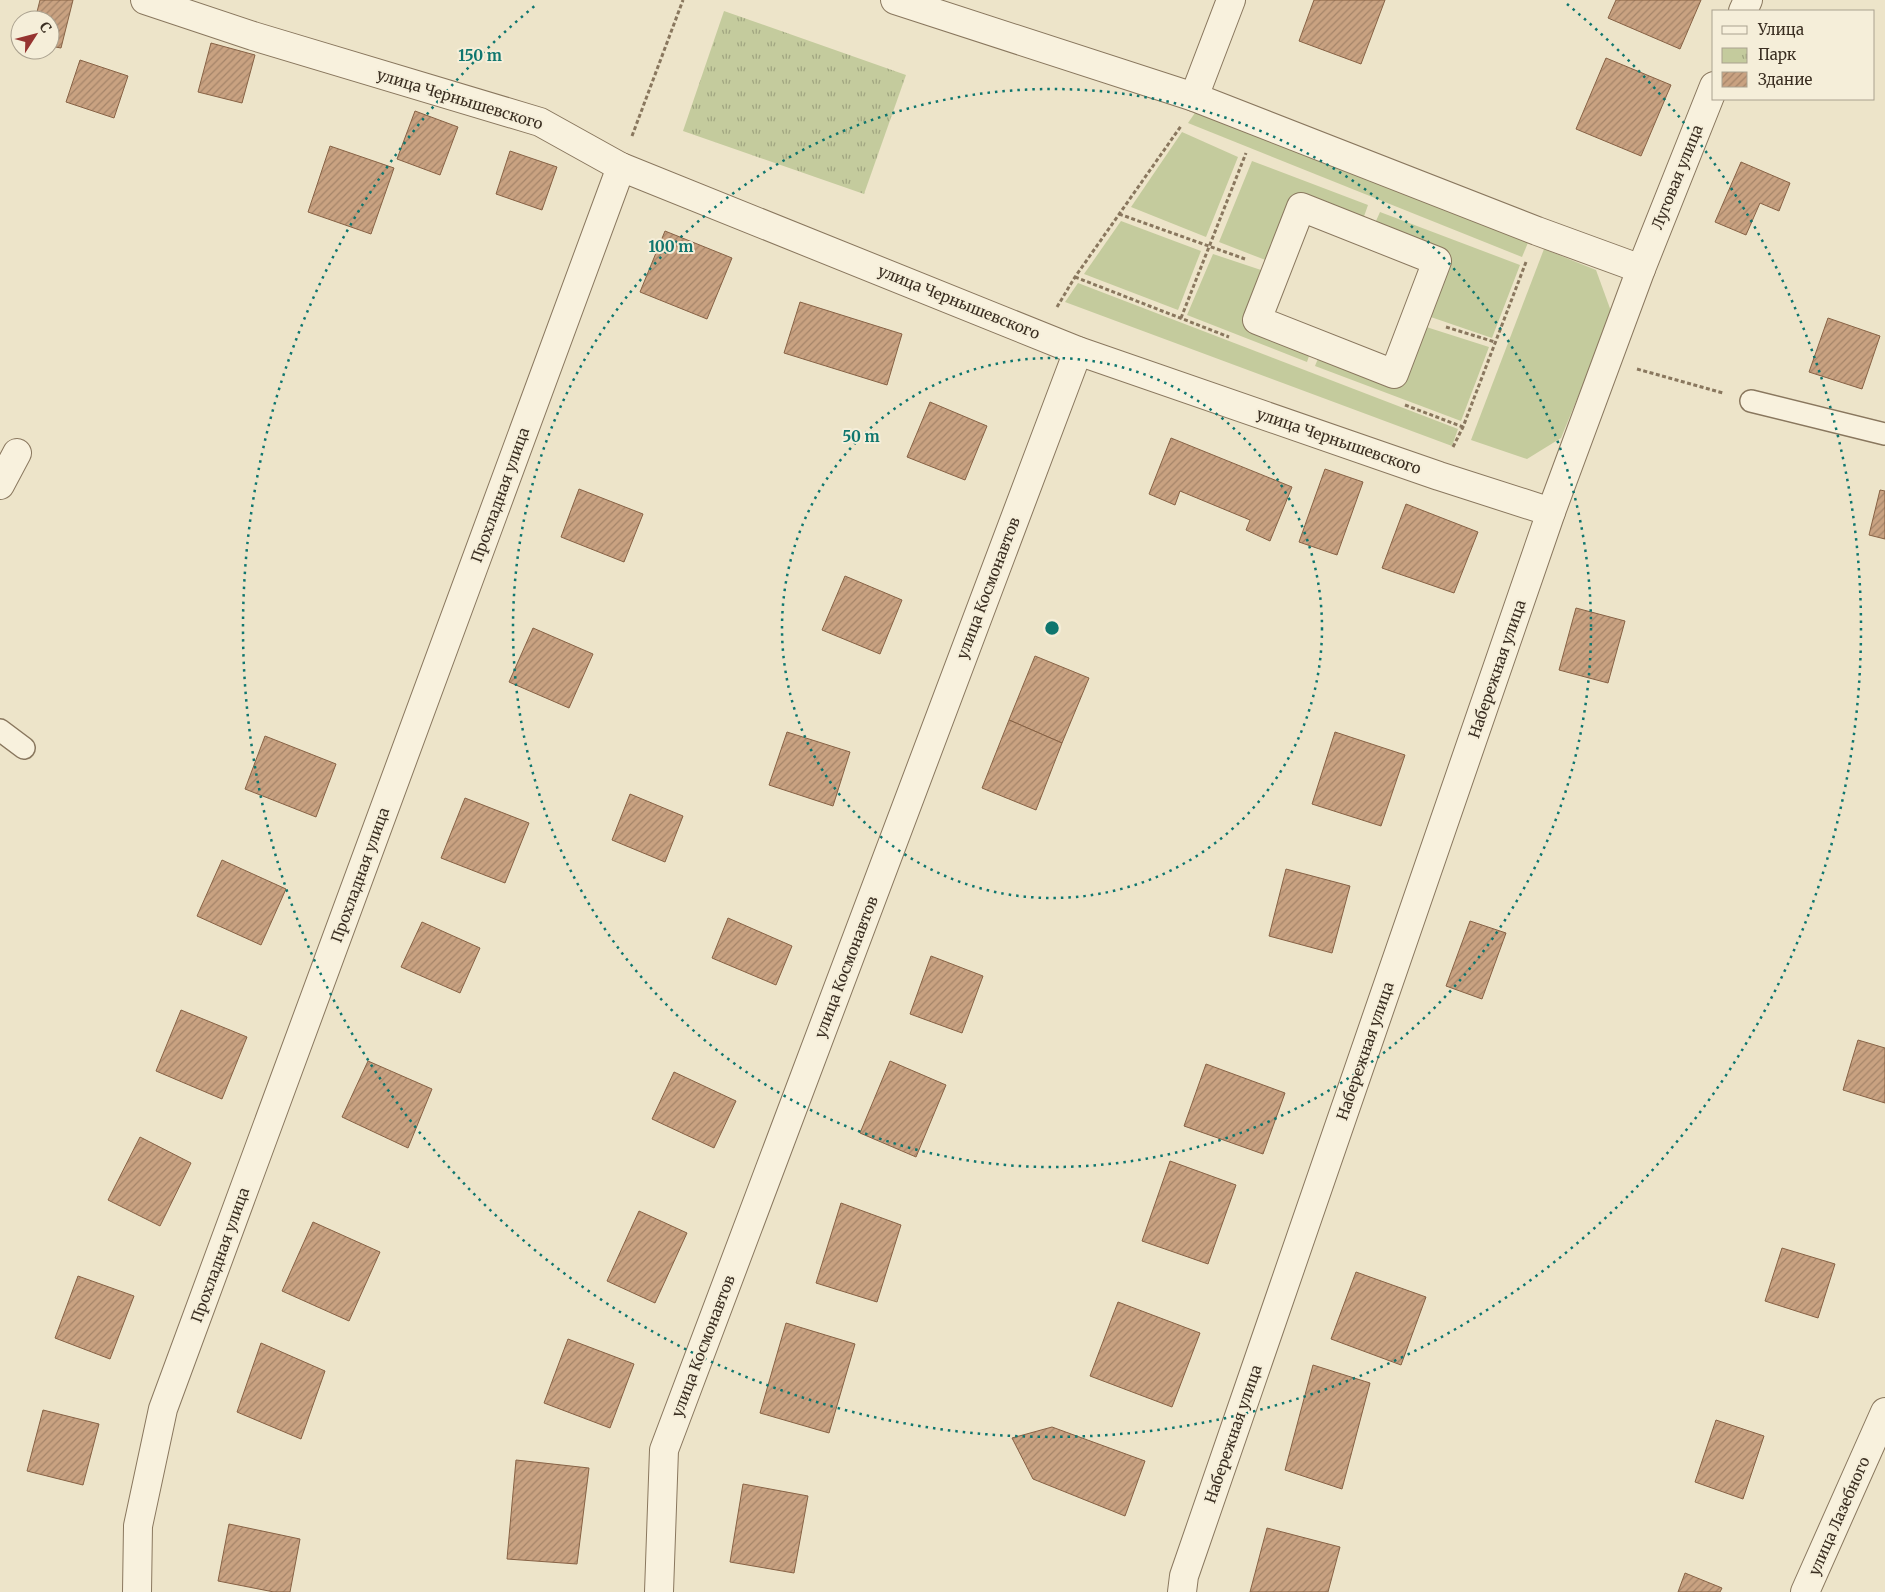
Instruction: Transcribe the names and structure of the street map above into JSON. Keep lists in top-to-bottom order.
{
  "streets": {
    "street": [
      "улица Чернышевского",
      "Луговая улица",
      "Прохладная улица",
      "улица Космонавтов",
      "Набережная улица",
      "улица Лазебного"
    ]
  },
  "crossings": [
    ["улица Чернышевского", "Прохладная улица"],
    ["улица Чернышевского", "улица Космонавтов"],
    ["улица Чернышевского", "Набережная улица"]
  ],
  "legend": ["Улица", "Парк", "Здание"],
  "north": "top right",
  "rings": ["150 m", "100 m", "50 m"]
}
